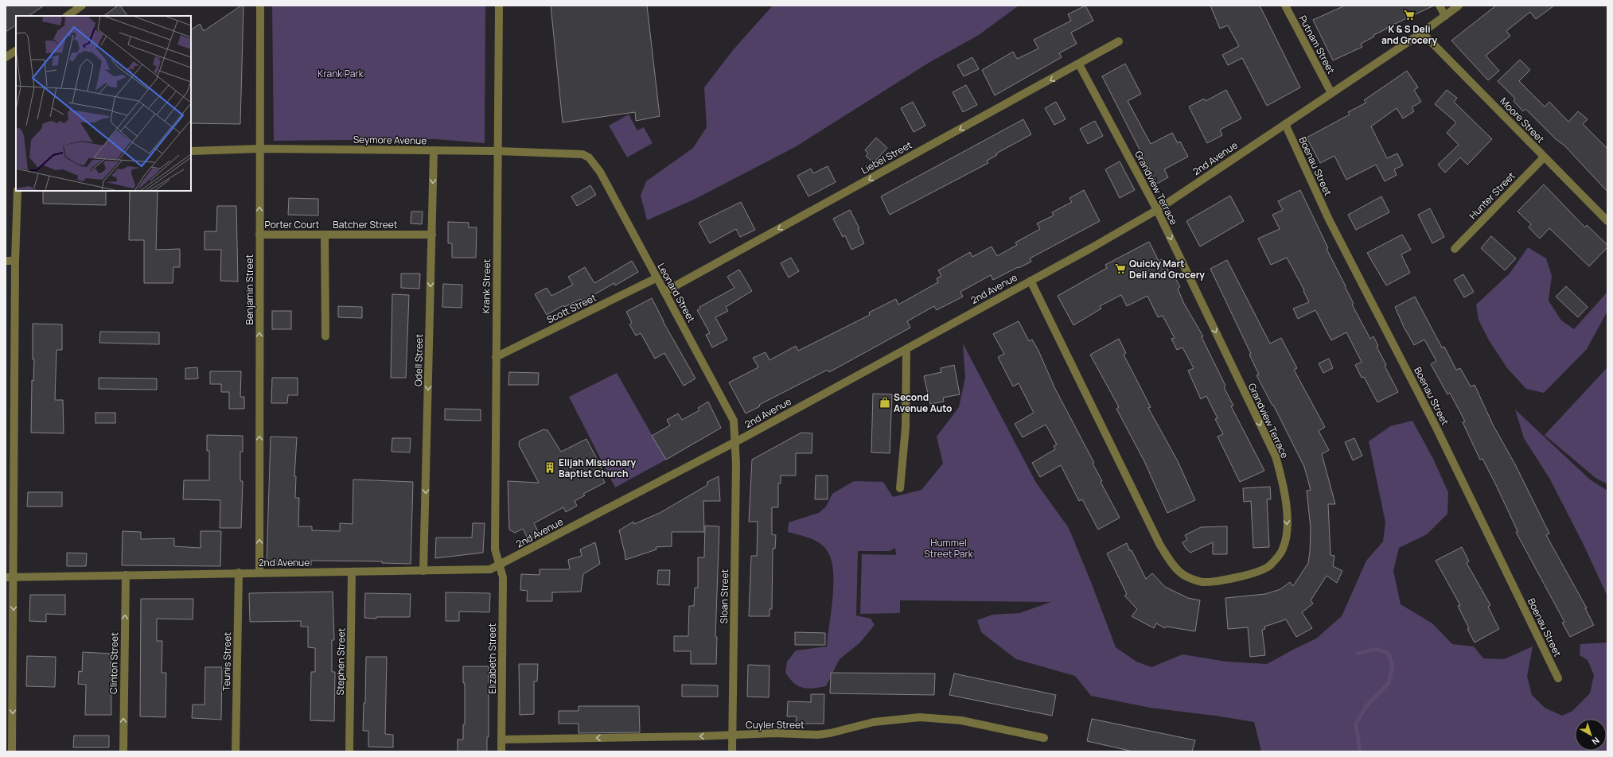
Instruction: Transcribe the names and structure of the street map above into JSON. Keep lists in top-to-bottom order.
{
  "streets": {
    "street": [
      "Putnam Street",
      "Moore Street",
      "Seymore Avenue",
      "Liebel Street",
      "2nd Avenue",
      "Boenau Street",
      "Grandview Terrace",
      "Hunter Street",
      "Porter Court",
      "Batcher Street",
      "Krank Street",
      "Benjamin Street",
      "Leonard Street",
      "Scott Street",
      "Odell Street",
      "Sloan Street",
      "Elizabeth Street",
      "Teunis Street",
      "Stephen Street",
      "Clinton Street",
      "Cuyler Street"
    ]
  },
  "crossings": [
    ["Putnam Street", "2nd Avenue"],
    ["Moore Street", "2nd Avenue"],
    ["Moore Street", "Hunter Street"],
    ["Seymore Avenue", "Krank Street"],
    ["Seymore Avenue", "Benjamin Street"],
    ["Seymore Avenue", "Leonard Street"],
    ["Seymore Avenue", "Odell Street"],
    ["Liebel Street", "Grandview Terrace"],
    ["Liebel Street", "Leonard Street"],
    ["2nd Avenue", "Boenau Street"],
    ["2nd Avenue", "Grandview Terrace"],
    ["2nd Avenue", "Krank Street"],
    ["2nd Avenue", "Benjamin Street"],
    ["2nd Avenue", "Leonard Street"],
    ["2nd Avenue", "Odell Street"],
    ["2nd Avenue", "Sloan Street"],
    ["2nd Avenue", "Elizabeth Street"],
    ["2nd Avenue", "Teunis Street"],
    ["2nd Avenue", "Stephen Street"],
    ["2nd Avenue", "Clinton Street"],
    ["Porter Court", "Batcher Street"],
    ["Porter Court", "Benjamin Street"],
    ["Batcher Street", "Odell Street"],
    ["Krank Street", "Scott Street"],
    ["Krank Street", "Elizabeth Street"],
    ["Leonard Street", "Scott Street"],
    ["Leonard Street", "Sloan Street"],
    ["Sloan Street", "Cuyler Street"],
    ["Elizabeth Street", "Cuyler Street"]
  ],
  "one_way": [
    "Liebel Street",
    "Benjamin Street",
    "Odell Street",
    "Clinton Street",
    "Cuyler Street"
  ],
  "parks": ["Krank Park", "Hummel Street Park"],
  "places": {
    "supermarket": ["K & S Deli and Grocery", "Quicky Mart Deli and Grocery"],
    "shop": ["Second Avenue Auto"],
    "building": ["Elijah Missionary Baptist Church"]
  },
  "north": "bottom right"
}
